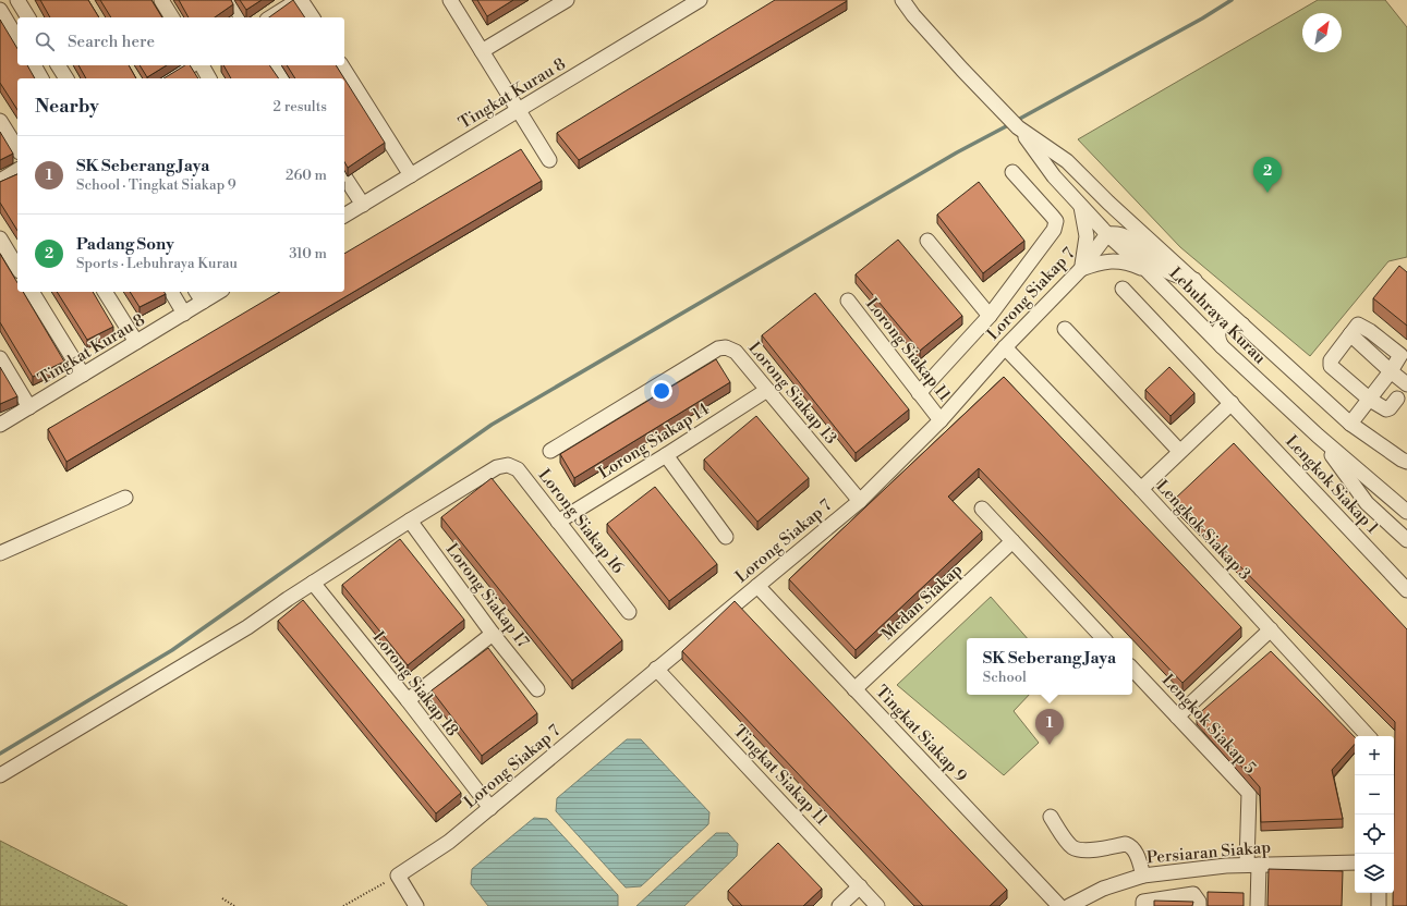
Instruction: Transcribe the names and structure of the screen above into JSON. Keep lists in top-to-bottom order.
{
  "streets": {
    "street": [
      "Tingkat Kurau 8",
      "Lorong Siakap 7",
      "Lebuhraya Kurau",
      "Lorong Siakap 11",
      "Lorong Siakap 13",
      "Lorong Siakap 14",
      "Lengkok Siakap 1",
      "Lorong Siakap 16",
      "Lengkok Siakap 3",
      "Lorong Siakap 17",
      "Medan Siakap",
      "Lorong Siakap 18",
      "Lengkok Siakap 5",
      "Tingkat Siakap 9",
      "Tingkat Siakap 11",
      "Persiaran Siakap"
    ]
  },
  "crossings": [
    ["Lorong Siakap 7", "Lebuhraya Kurau"],
    ["Lorong Siakap 7", "Lorong Siakap 11"],
    ["Lorong Siakap 7", "Lorong Siakap 13"],
    ["Lorong Siakap 7", "Lengkok Siakap 3"],
    ["Lorong Siakap 7", "Lorong Siakap 18"],
    ["Lorong Siakap 7", "Tingkat Siakap 9"],
    ["Lorong Siakap 7", "Tingkat Siakap 11"],
    ["Lorong Siakap 13", "Lorong Siakap 14"],
    ["Lorong Siakap 14", "Lorong Siakap 16"],
    ["Lorong Siakap 16", "Lorong Siakap 17"],
    ["Medan Siakap", "Tingkat Siakap 9"],
    ["Lengkok Siakap 5", "Persiaran Siakap"]
  ],
  "north": "top right",
  "page": {
    "search": "Search here",
    "heading": ["Nearby", "2 results"],
    "list": [
      {
        "mark": "1",
        "name": "SK Seberang Jaya",
        "note": "School · Tingkat Siakap 9",
        "value": "260 m"
      },
      {
        "mark": "2",
        "name": "Padang Sony",
        "note": "Sports · Lebuhraya Kurau",
        "value": "310 m"
      }
    ],
    "pins": ["2", "1"],
    "popup": ["SK Seberang Jaya", "School"],
    "map_buttons": ["+", "−"]
  }
}
